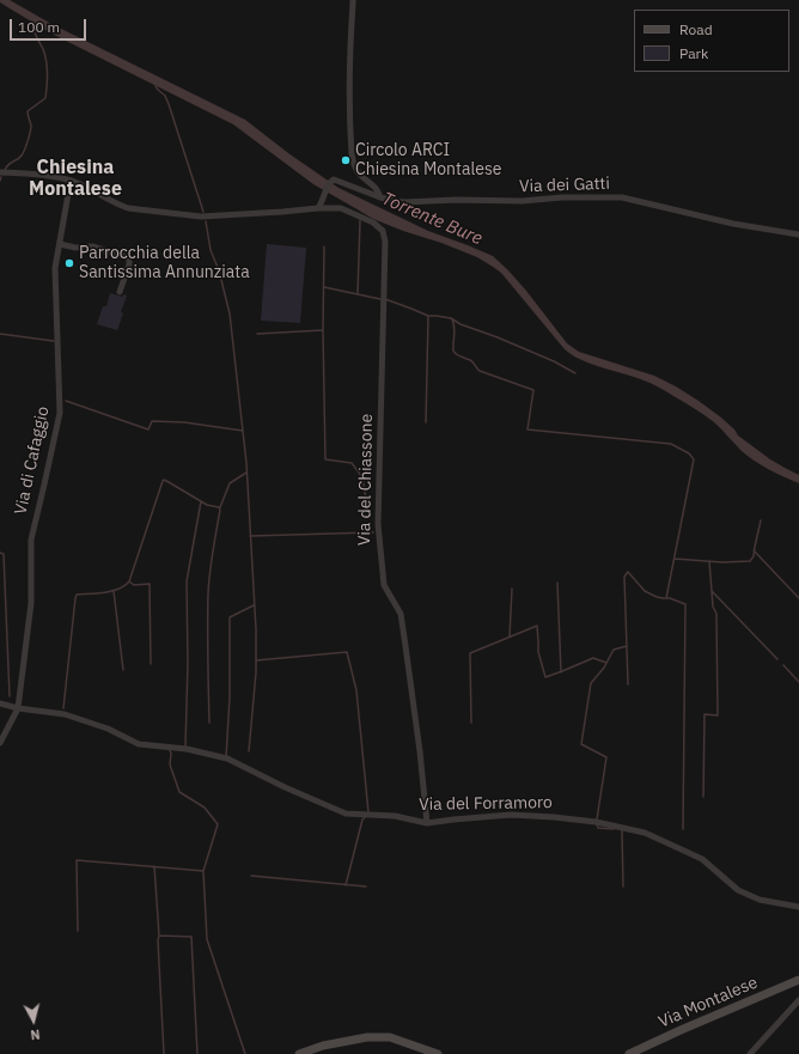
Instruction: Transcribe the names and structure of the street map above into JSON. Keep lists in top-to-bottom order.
{
  "streets": {
    "main road": ["Via Montalese"],
    "street": [
      "Via dei Gatti",
      "Via di Cafaggio",
      "Via del Chiassone",
      "Via del Forramoro"
    ]
  },
  "crossings": [
    ["Via dei Gatti", "Via del Chiassone"],
    ["Via di Cafaggio", "Via del Chiassone"],
    ["Via di Cafaggio", "Via del Forramoro"],
    ["Via del Chiassone", "Via del Forramoro"]
  ],
  "districts": ["Chiesina Montalese"],
  "water": ["Torrente Bure"],
  "places": ["Circolo ARCI Chiesina Montalese", "Parrocchia della Santissima Annunziata"],
  "legend": ["Road", "Park"],
  "scale_bar": "100 m",
  "north": "bottom"
}
